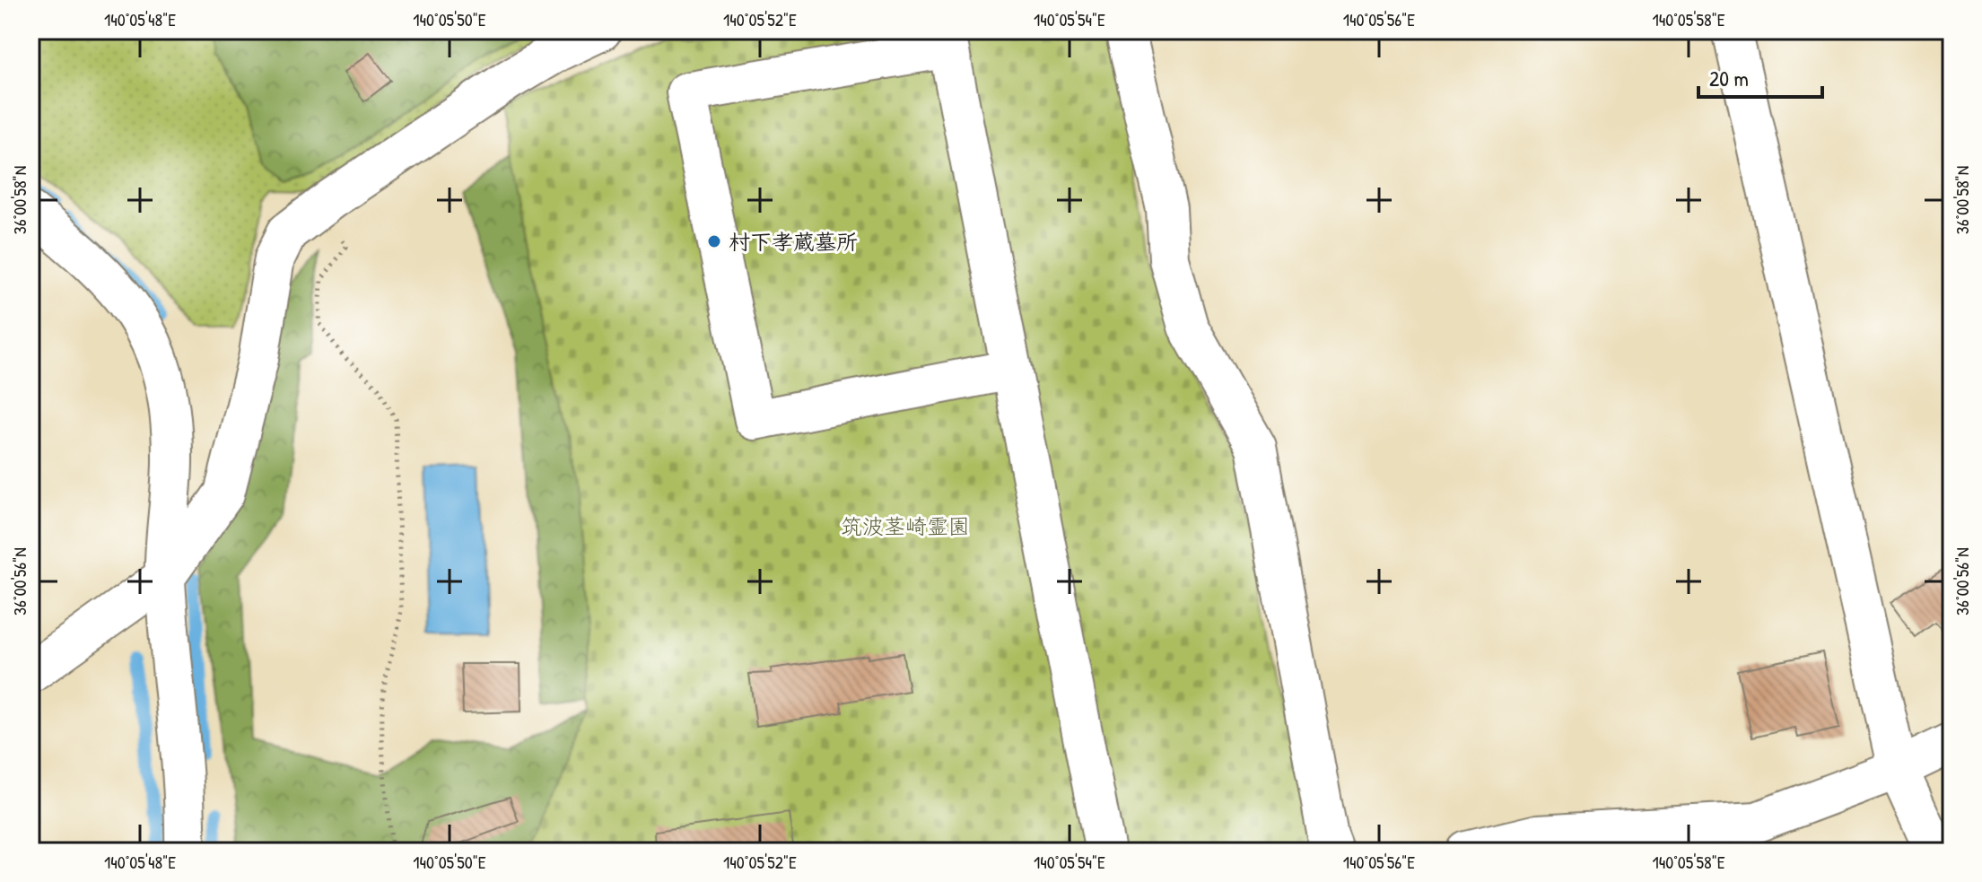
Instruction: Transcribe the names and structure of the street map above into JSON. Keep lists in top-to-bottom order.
{
  "parks": ["筑波茎崎霊園"],
  "places": ["村下孝蔵墓所"],
  "scale_bar": "20 m",
  "coordinates": [
    "140°05'48\"E",
    "140°05'50\"E",
    "140°05'52\"E",
    "140°05'54\"E",
    "140°05'56\"E",
    "140°05'58\"E",
    "36°00'58\"N",
    "36°00'56\"N"
  ]
}
